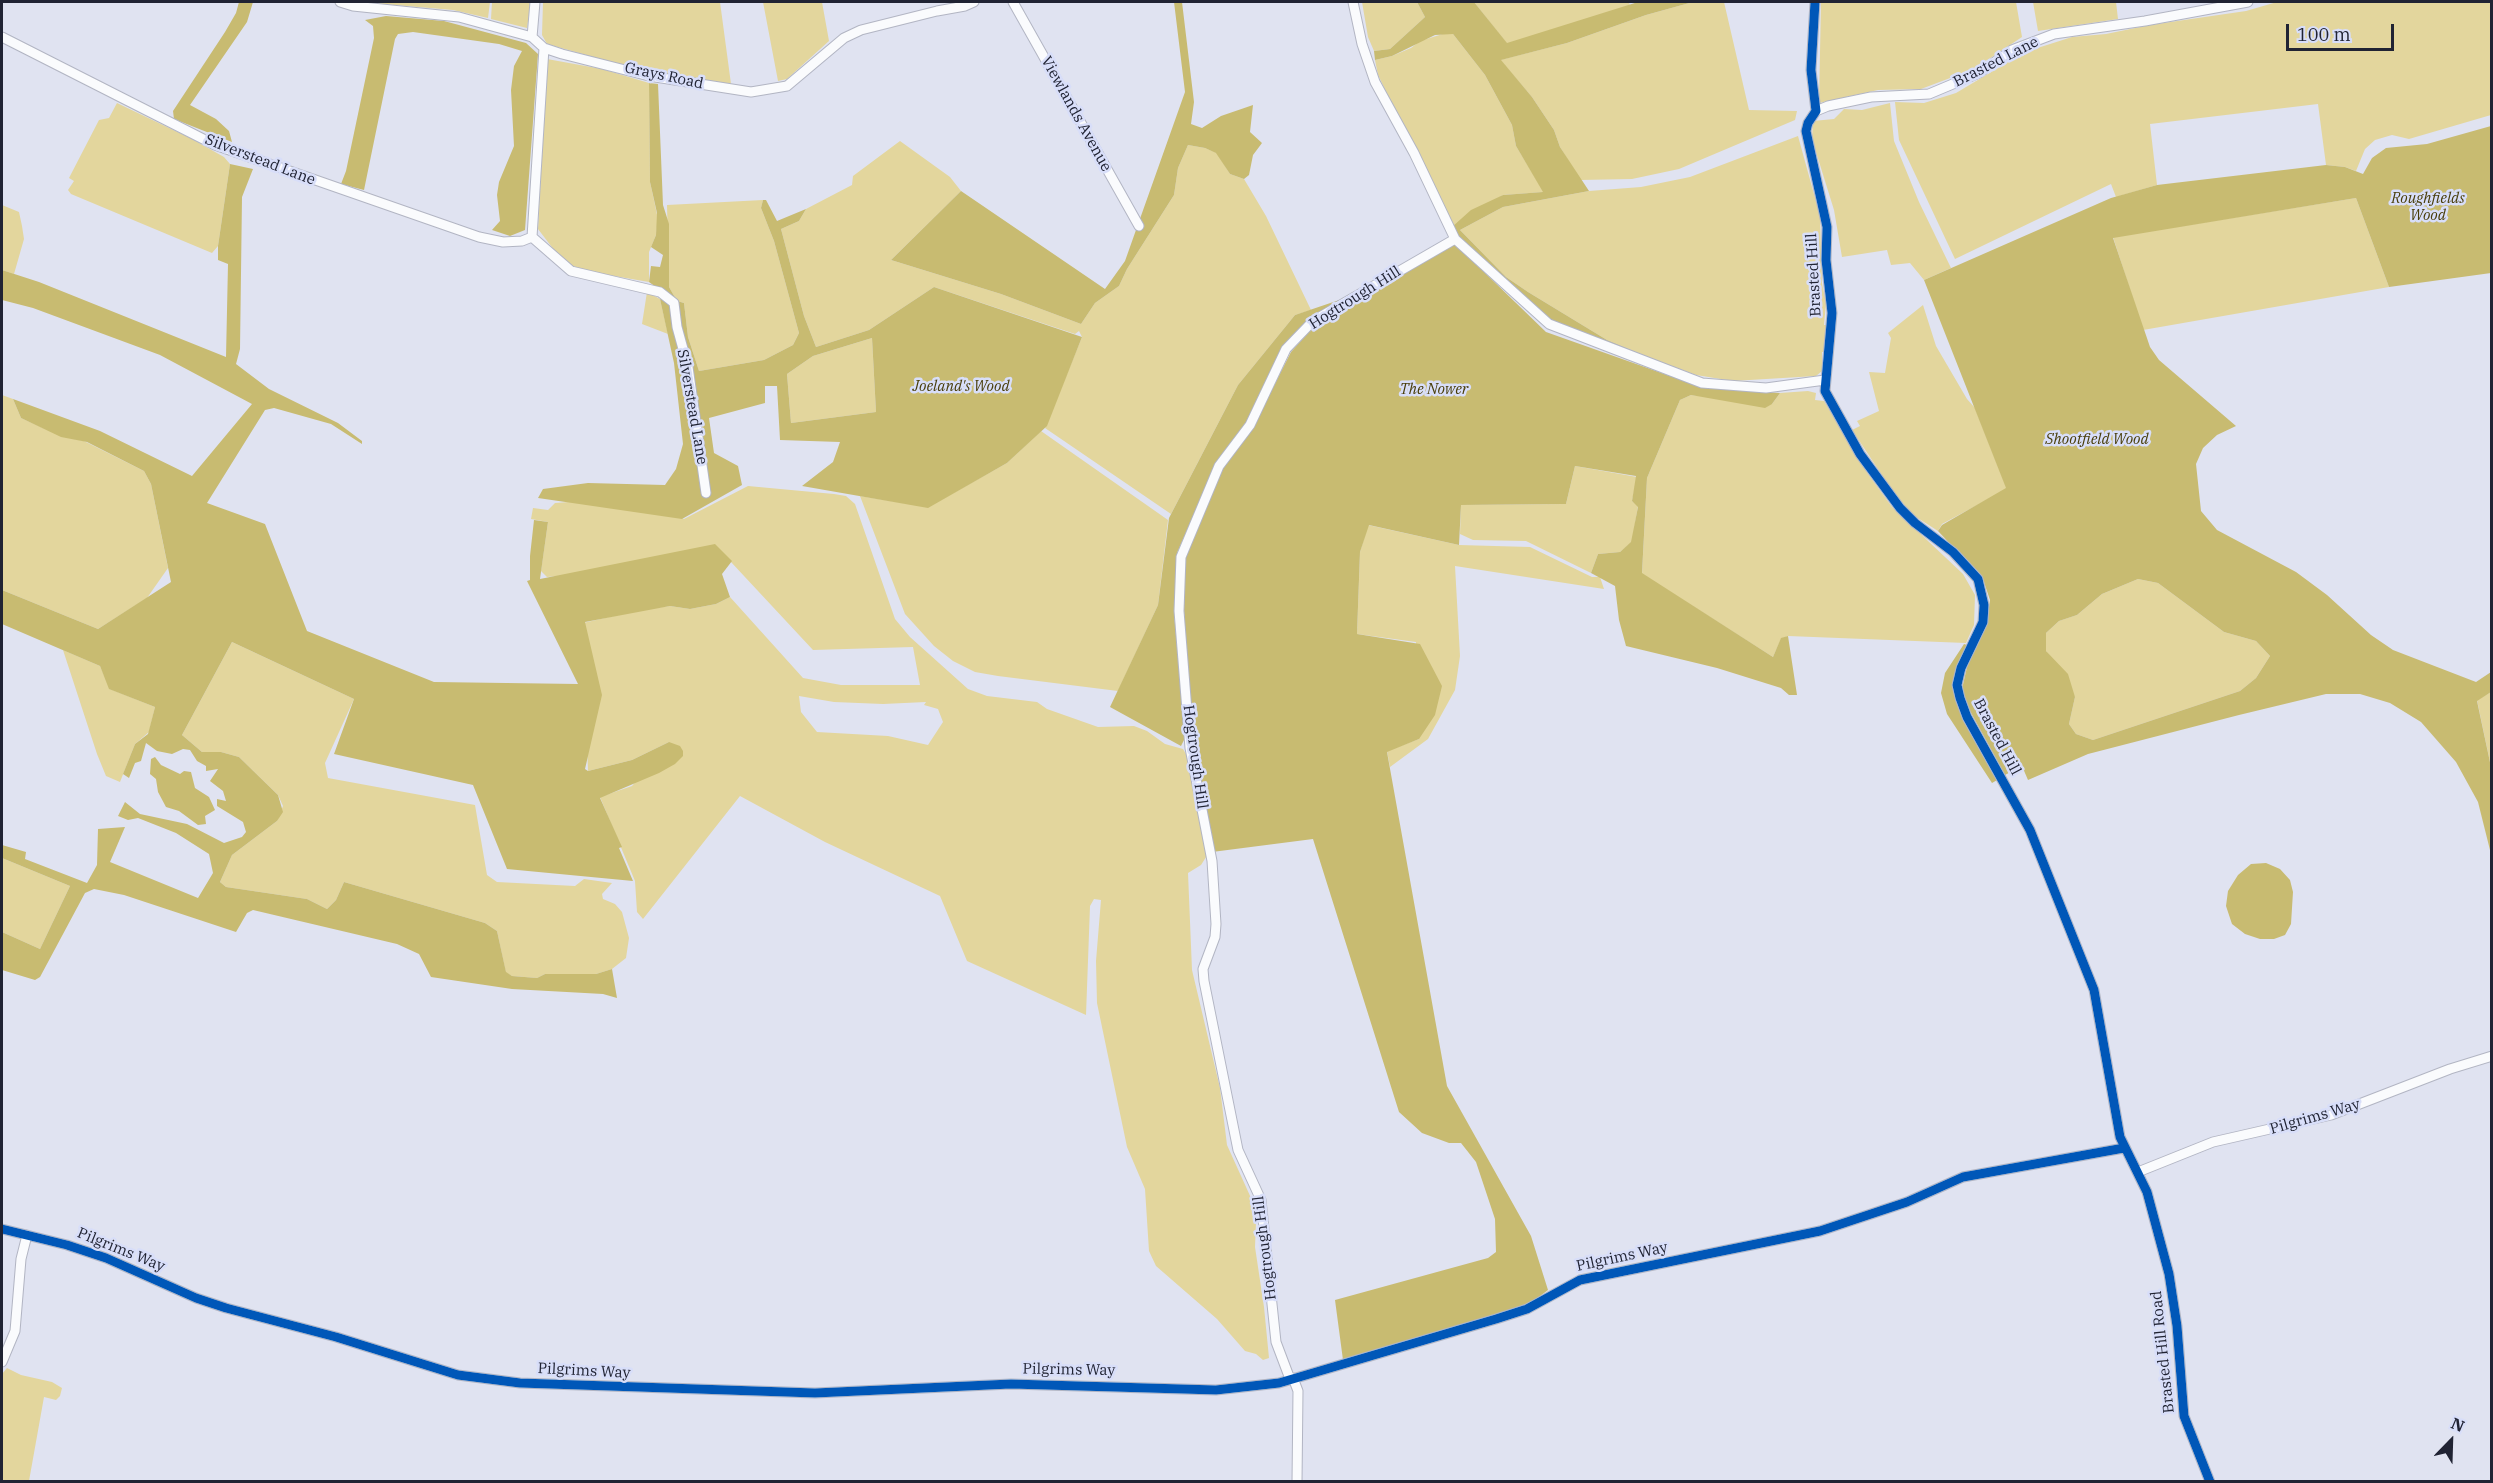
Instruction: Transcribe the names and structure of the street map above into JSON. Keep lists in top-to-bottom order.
{
  "streets": {
    "street": [
      "Brasted Lane",
      "Grays Road",
      "Viewlands Avenue",
      "Silverstead Lane",
      "Brasted Hill",
      "Hogtrough Hill",
      "Pilgrims Way",
      "Brasted Hill Road"
    ]
  },
  "crossings": [
    ["Brasted Lane", "Brasted Hill"],
    ["Brasted Hill", "Pilgrims Way"],
    ["Brasted Hill", "Brasted Hill Road"],
    ["Hogtrough Hill", "Pilgrims Way"]
  ],
  "parks": [
    "Roughfields Wood",
    "Joeland's Wood",
    "The Nower",
    "Shootfield Wood"
  ],
  "scale_bar": "100 m",
  "north": "top right"
}
